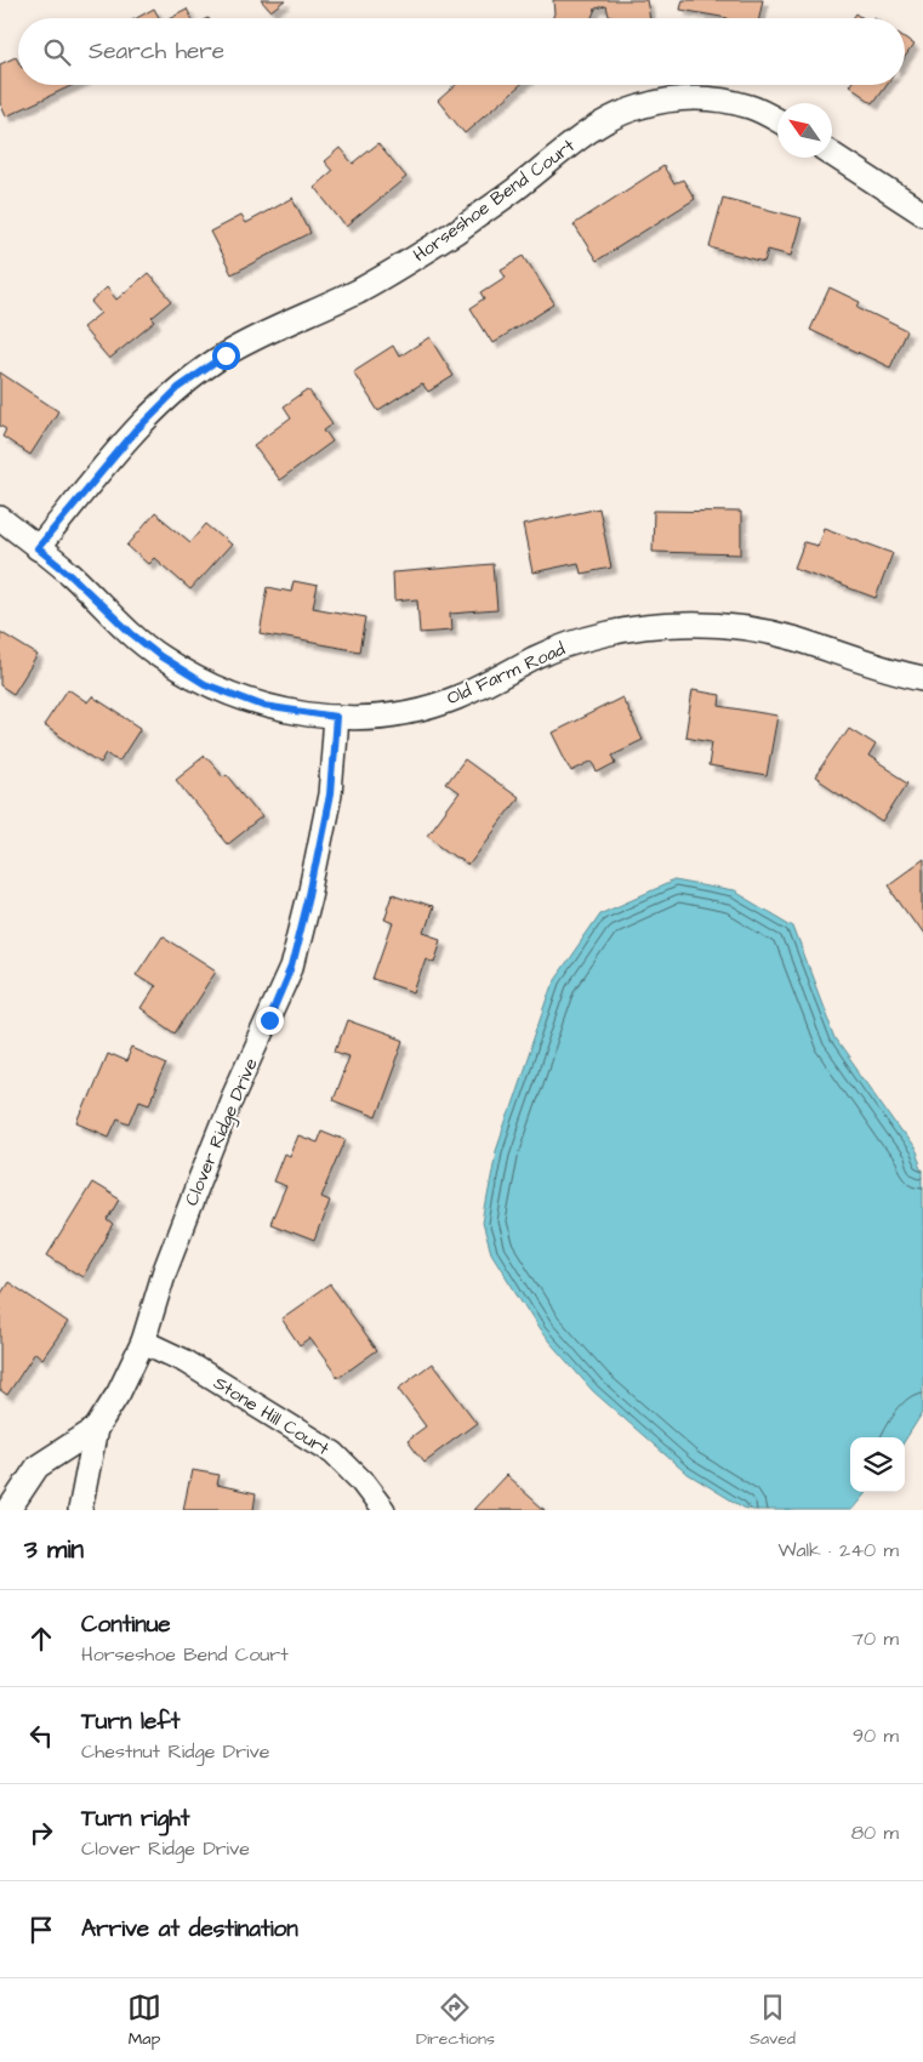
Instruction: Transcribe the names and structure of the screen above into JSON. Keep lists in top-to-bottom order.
{
  "streets": {
    "street": [
      "Horseshoe Bend Court",
      "Old Farm Road",
      "Clover Ridge Drive",
      "Stone Hill Court"
    ]
  },
  "crossings": [
    ["Horseshoe Bend Court", "Old Farm Road"],
    ["Old Farm Road", "Clover Ridge Drive"],
    ["Clover Ridge Drive", "Stone Hill Court"]
  ],
  "north": "top left",
  "page": {
    "search": "Search here",
    "heading": ["3 min", "Walk · 240 m"],
    "list": [
      ["Continue", "Horseshoe Bend Court", "70 m"],
      ["Turn left", "Chestnut Ridge Drive", "90 m"],
      ["Turn right", "Clover Ridge Drive", "80 m"],
      "Arrive at destination"
    ],
    "nav": ["Map", "Directions", "Saved"]
  }
}
